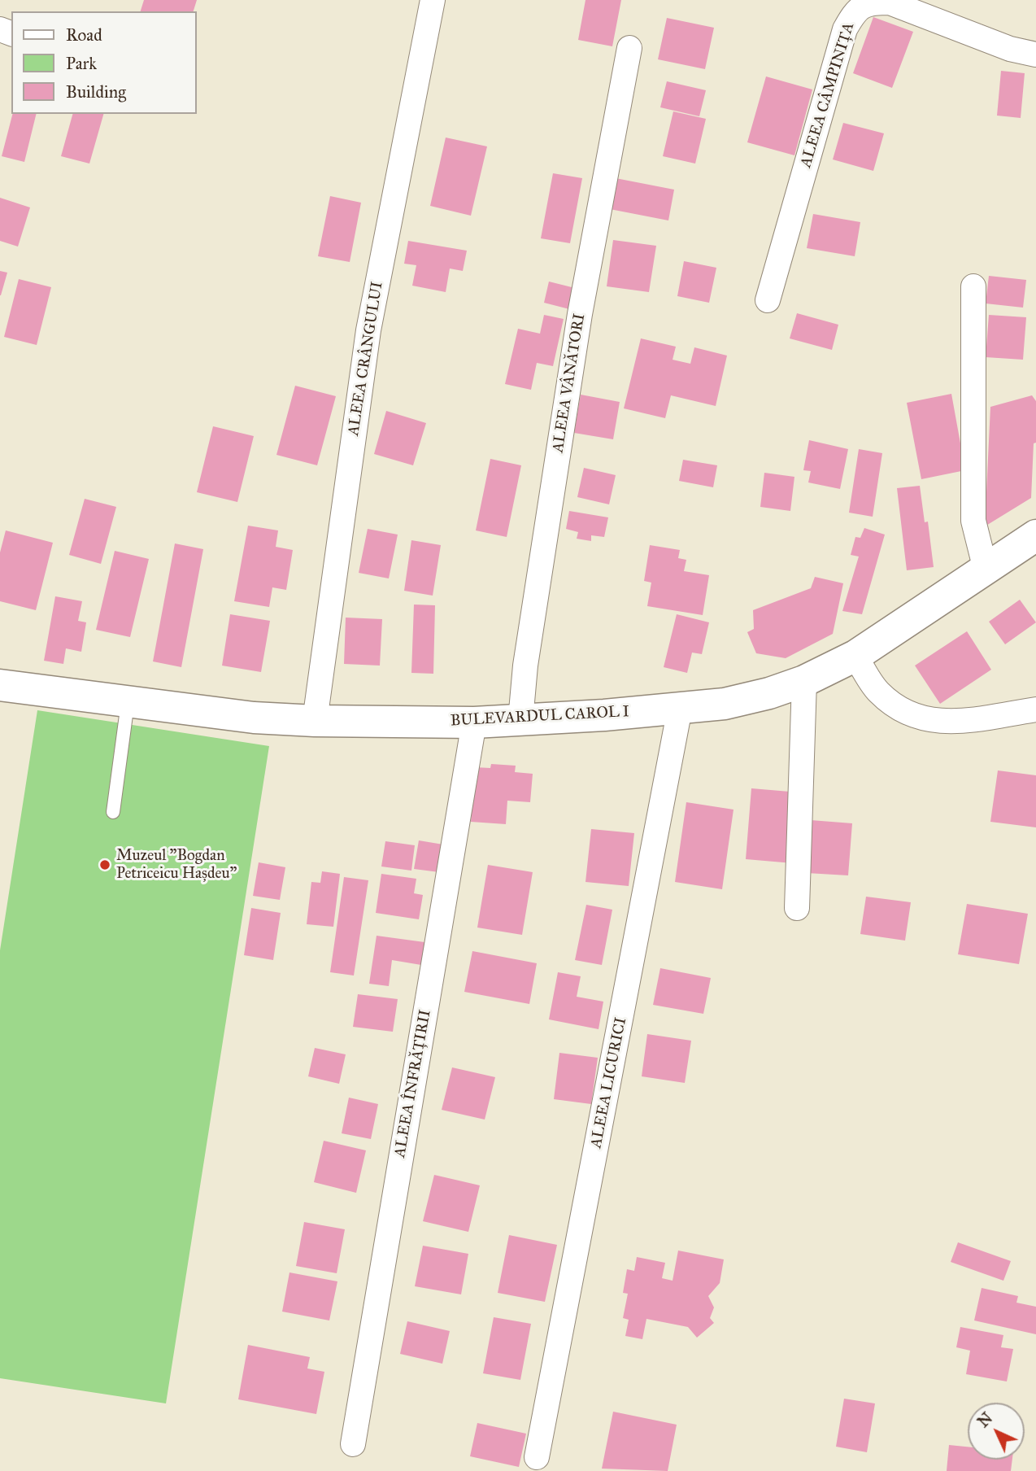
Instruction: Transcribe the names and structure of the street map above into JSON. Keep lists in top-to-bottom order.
{
  "streets": {
    "main road": ["BULEVARDUL CAROL I"],
    "street": [
      "ALEEA CÂMPINIȚA",
      "ALEEA CRÂNGULUI",
      "ALEEA VÂNĂTORI",
      "ALEEA LICURICI",
      "ALEEA ÎNFRĂȚIRII"
    ]
  },
  "crossings": [
    ["ALEEA CRÂNGULUI", "BULEVARDUL CAROL I"],
    ["ALEEA VÂNĂTORI", "BULEVARDUL CAROL I"],
    ["BULEVARDUL CAROL I", "ALEEA LICURICI"],
    ["BULEVARDUL CAROL I", "ALEEA ÎNFRĂȚIRII"]
  ],
  "places": ["Muzeul \"Bogdan Petriceicu Hașdeu\""],
  "legend": ["Road", "Park", "Building"],
  "north": "top left"
}
